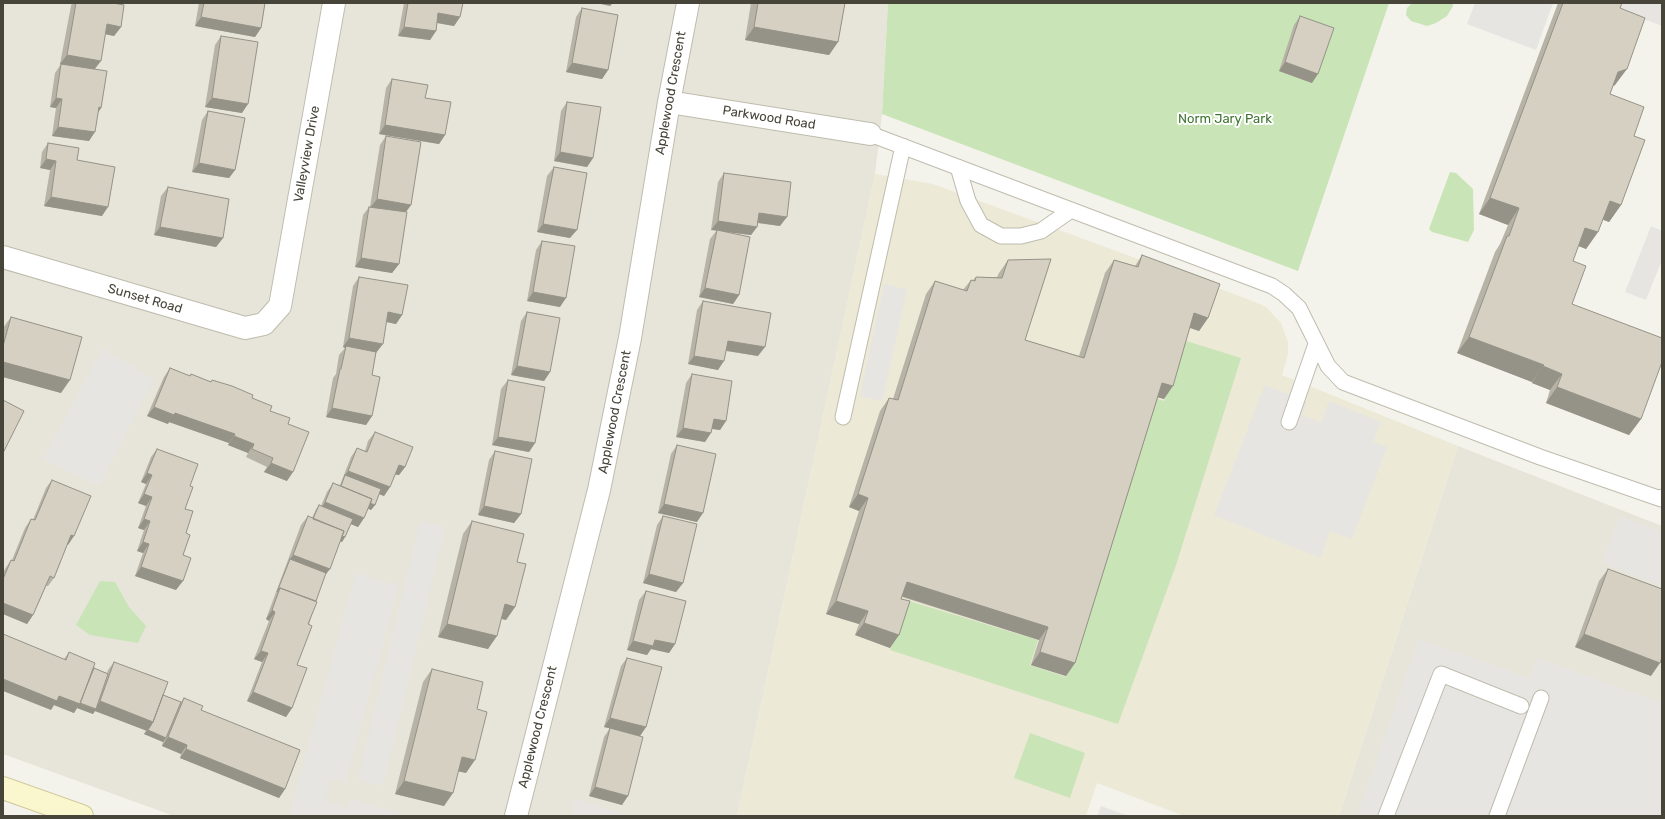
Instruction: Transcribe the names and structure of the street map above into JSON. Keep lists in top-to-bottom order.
{
  "streets": {
    "street": [
      "Applewood Crescent",
      "Parkwood Road",
      "Valleyview Drive",
      "Sunset Road"
    ]
  },
  "crossings": [
    ["Applewood Crescent", "Parkwood Road"],
    ["Valleyview Drive", "Sunset Road"]
  ],
  "parks": ["Norm Jary Park"]
}
